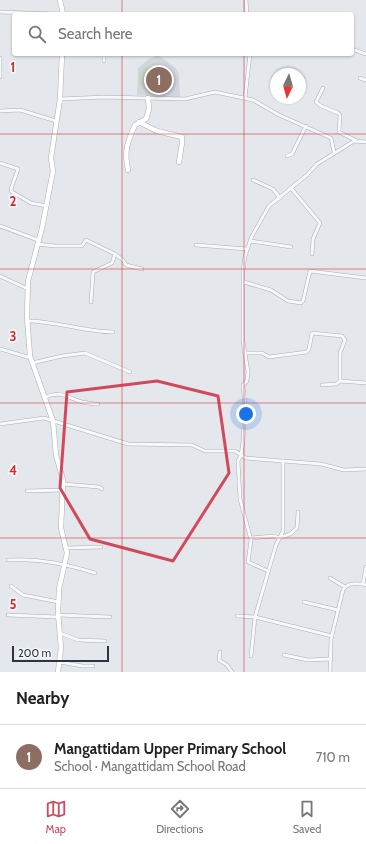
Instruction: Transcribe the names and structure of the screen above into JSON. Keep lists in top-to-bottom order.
{
  "scale_bar": "200 m",
  "north": "bottom",
  "page": {
    "search": "Search here",
    "pins": "1",
    "scale": "200 m",
    "heading": "Nearby",
    "list": [
      {
        "mark": "1",
        "name": "Mangattidam Upper Primary School",
        "note": "School · Mangattidam School Road",
        "value": "710 m"
      }
    ],
    "nav": ["Map", "Directions", "Saved"]
  },
  "grid": {
    "rows": [
      "1",
      "2",
      "3",
      "4",
      "5"
    ]
  }
}
